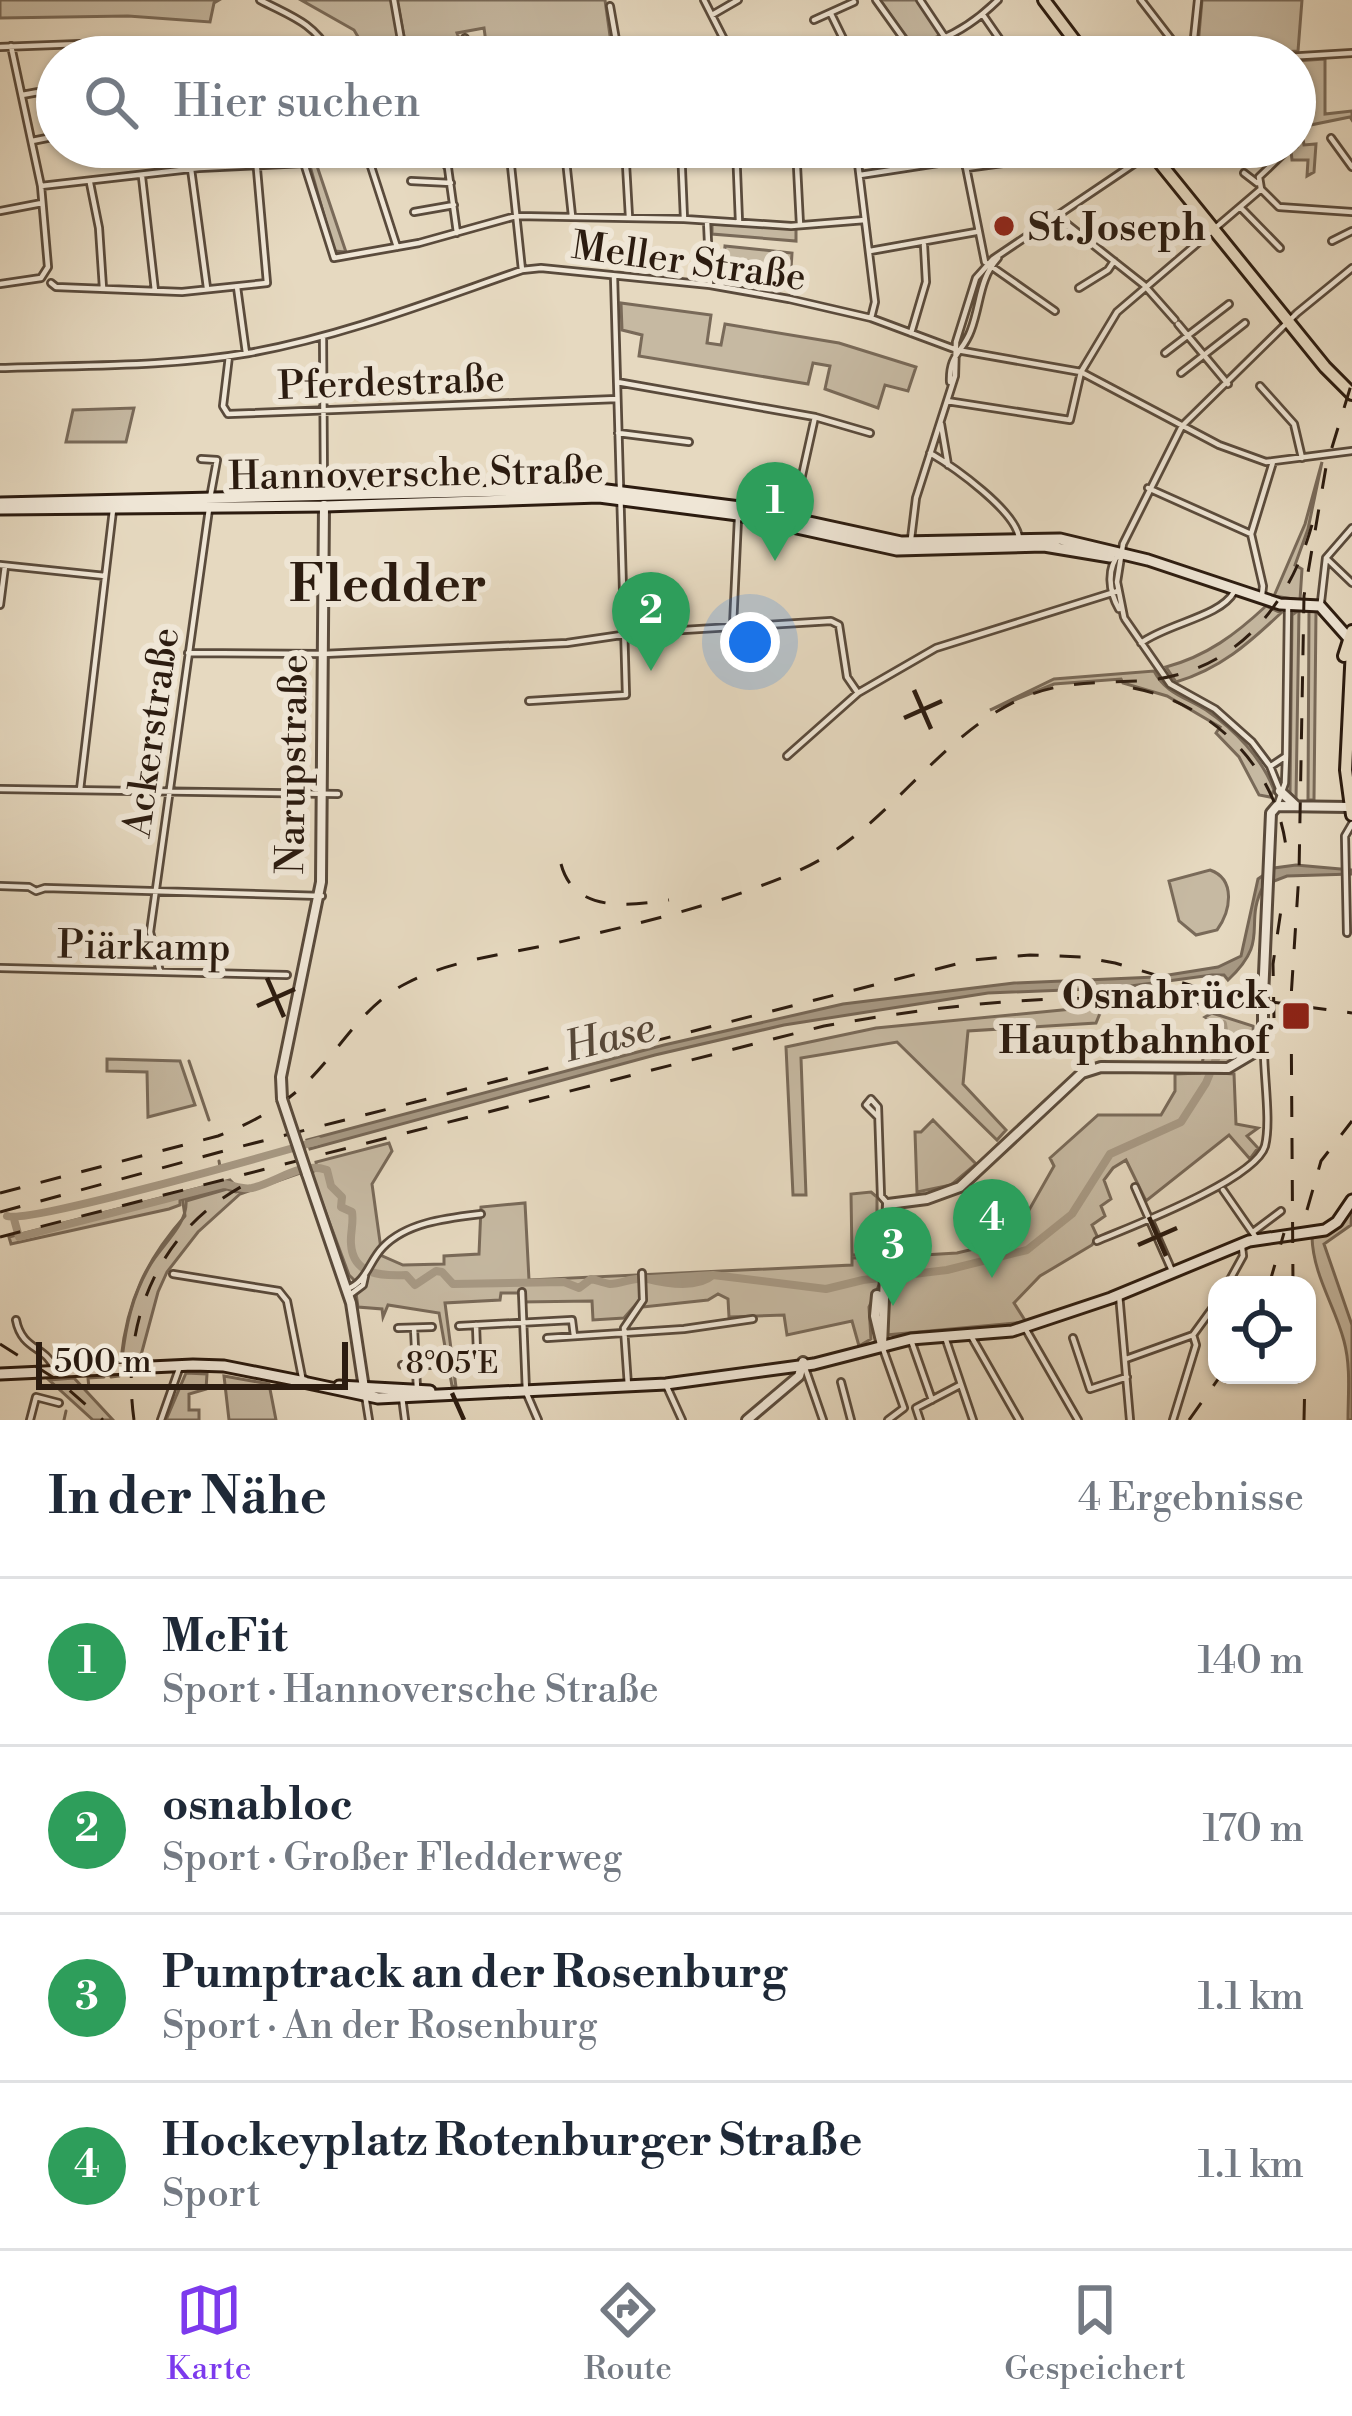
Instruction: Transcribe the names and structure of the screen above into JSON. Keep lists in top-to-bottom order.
{
  "streets": {
    "main road": ["Hannoversche Straße"],
    "street": [
      "Meller Straße",
      "Pferdestraße",
      "Ackerstraße",
      "Narupstraße",
      "Piärkamp"
    ]
  },
  "crossings": [
    ["Meller Straße", "Pferdestraße"],
    ["Meller Straße", "Narupstraße"],
    ["Pferdestraße", "Narupstraße"],
    ["Hannoversche Straße", "Ackerstraße"],
    ["Hannoversche Straße", "Narupstraße"],
    ["Ackerstraße", "Piärkamp"]
  ],
  "districts": ["Fledder"],
  "water": ["Hase"],
  "places": {
    "other": ["St. Joseph"],
    "transit": ["Osnabrück Hauptbahnhof"]
  },
  "scale_bar": "500 m",
  "page": {
    "search": "Hier suchen",
    "pins": [
      "1",
      "2",
      "4",
      "3"
    ],
    "scale": "500 m",
    "heading": ["In der Nähe", "4 Ergebnisse"],
    "list": [
      {
        "mark": "1",
        "name": "McFit",
        "note": "Sport · Hannoversche Straße",
        "value": "140 m"
      },
      {
        "mark": "2",
        "name": "osnabloc",
        "note": "Sport · Großer Fledderweg",
        "value": "170 m"
      },
      {
        "mark": "3",
        "name": "Pumptrack an der Rosenburg",
        "note": "Sport · An der Rosenburg",
        "value": "1.1 km"
      },
      {
        "mark": "4",
        "name": "Hockeyplatz Rotenburger Straße",
        "note": "Sport",
        "value": "1.1 km"
      }
    ],
    "nav": ["Karte", "Route", "Gespeichert"]
  },
  "coordinates": ["8°05'E"]
}
